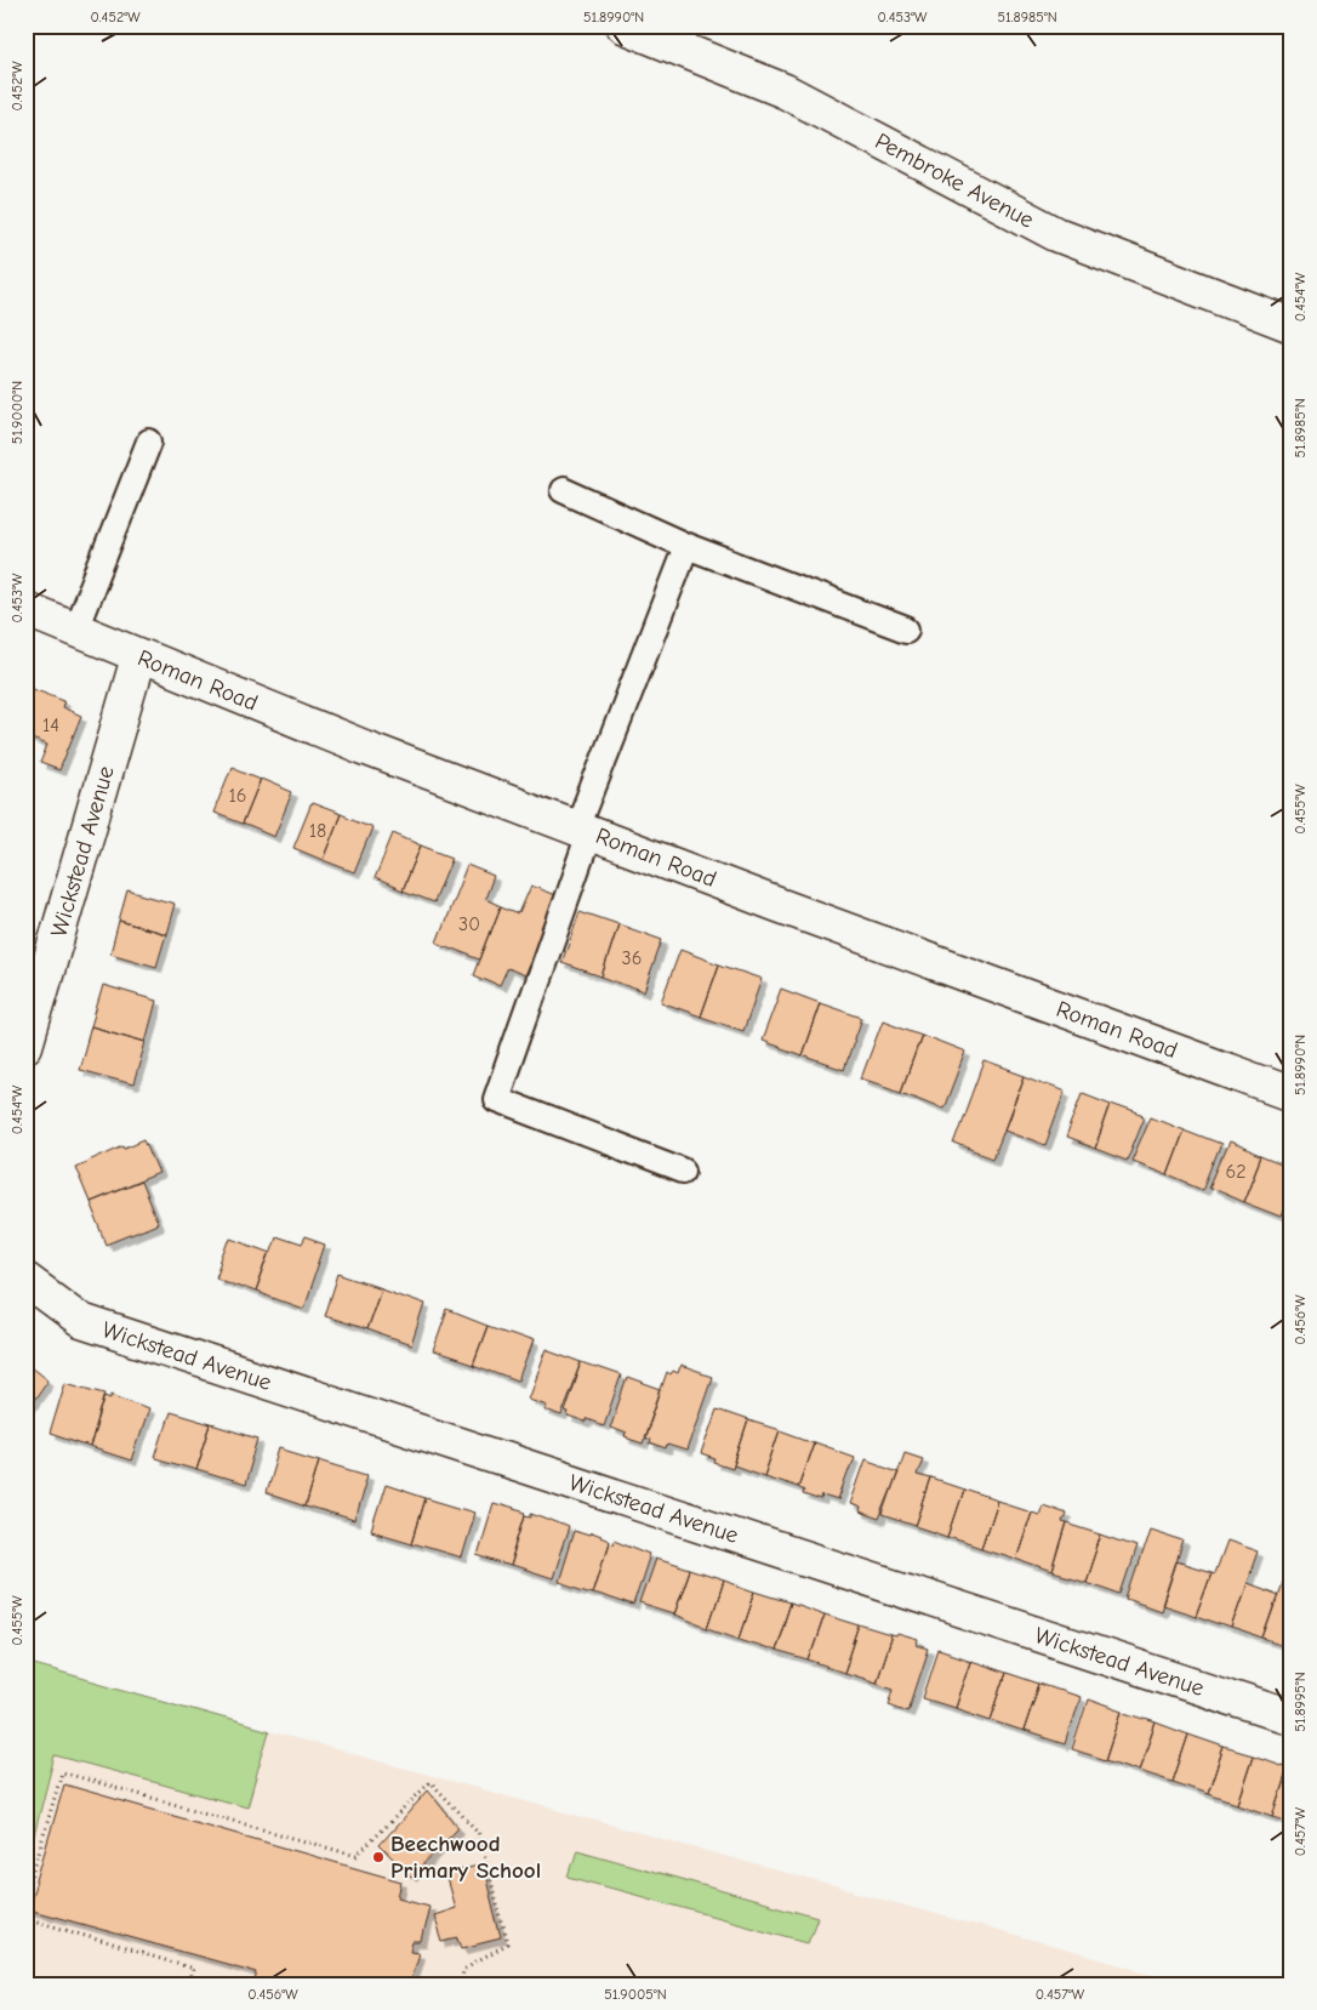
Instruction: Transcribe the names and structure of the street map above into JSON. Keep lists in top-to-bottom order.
{
  "streets": {
    "street": ["Pembroke Avenue", "Roman Road", "Wickstead Avenue"]
  },
  "crossings": [
    ["Roman Road", "Wickstead Avenue"]
  ],
  "places": ["Beechwood Primary School"],
  "house_numbers": [
    "14",
    "16",
    "18",
    "30",
    "36",
    "62"
  ],
  "coordinates": [
    "0.452°W",
    "51.8990°N",
    "0.453°W",
    "51.8985°N",
    "0.454°W",
    "51.9000°N",
    "0.455°W",
    "0.456°W",
    "51.8995°N",
    "0.457°W",
    "51.9005°N"
  ]
}
